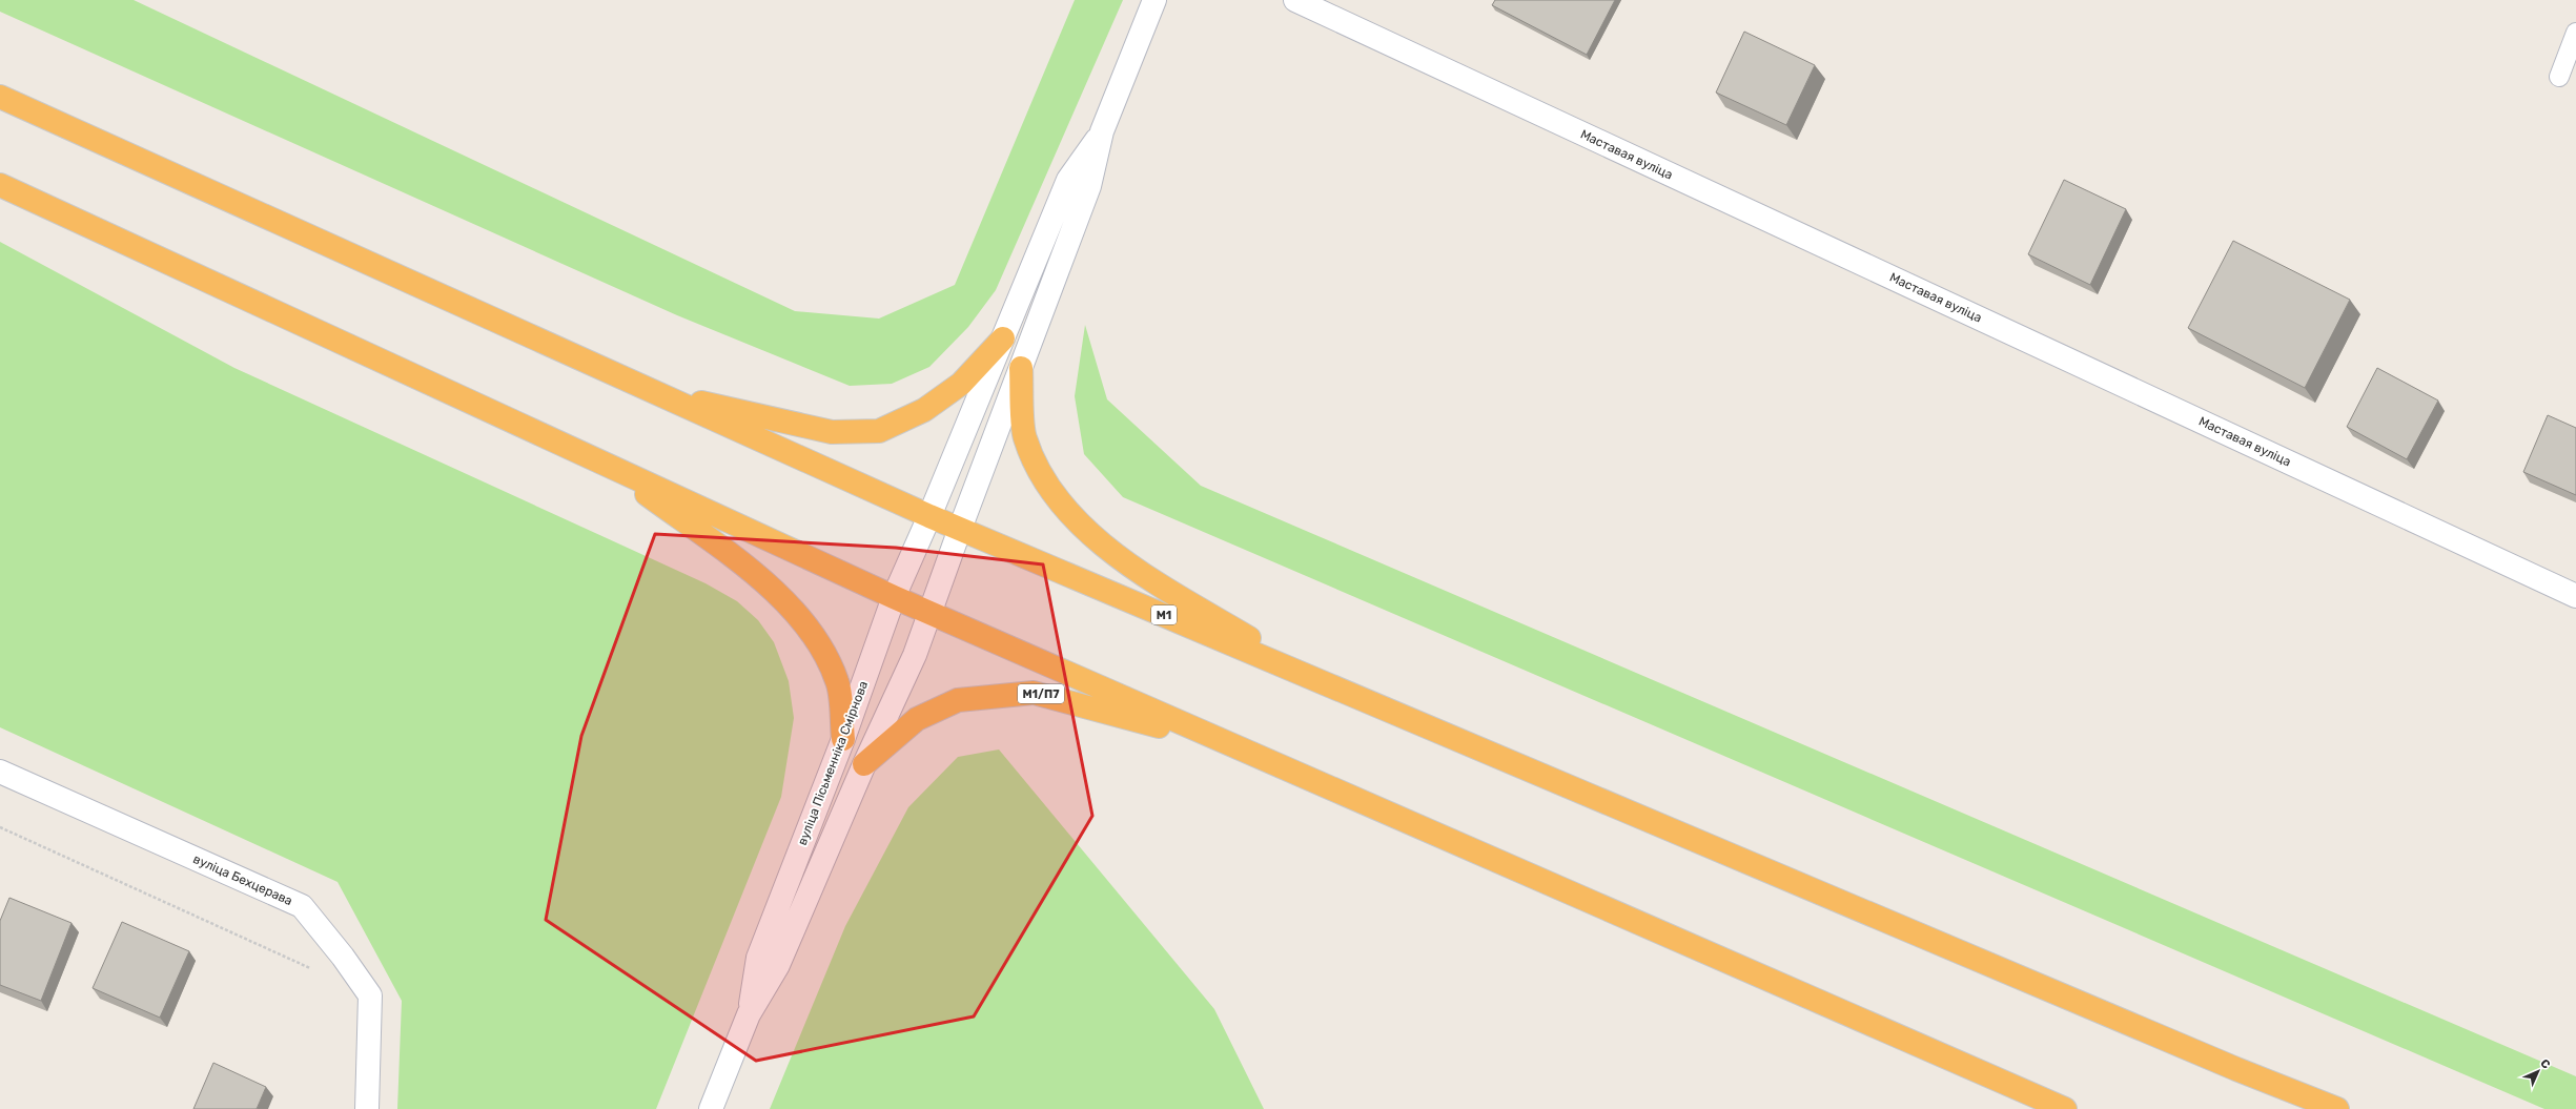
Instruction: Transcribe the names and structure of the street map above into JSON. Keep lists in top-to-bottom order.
{
  "streets": {
    "highway": ["М1", "М1/П7"],
    "street": ["Маставая вуліца", "вуліца Пісьменніка Смірнова", "вуліца Бехцерава"]
  },
  "crossings": [
    ["М1", "вуліца Пісьменніка Смірнова"],
    ["М1/П7", "вуліца Пісьменніка Смірнова"]
  ],
  "north": "top right"
}
